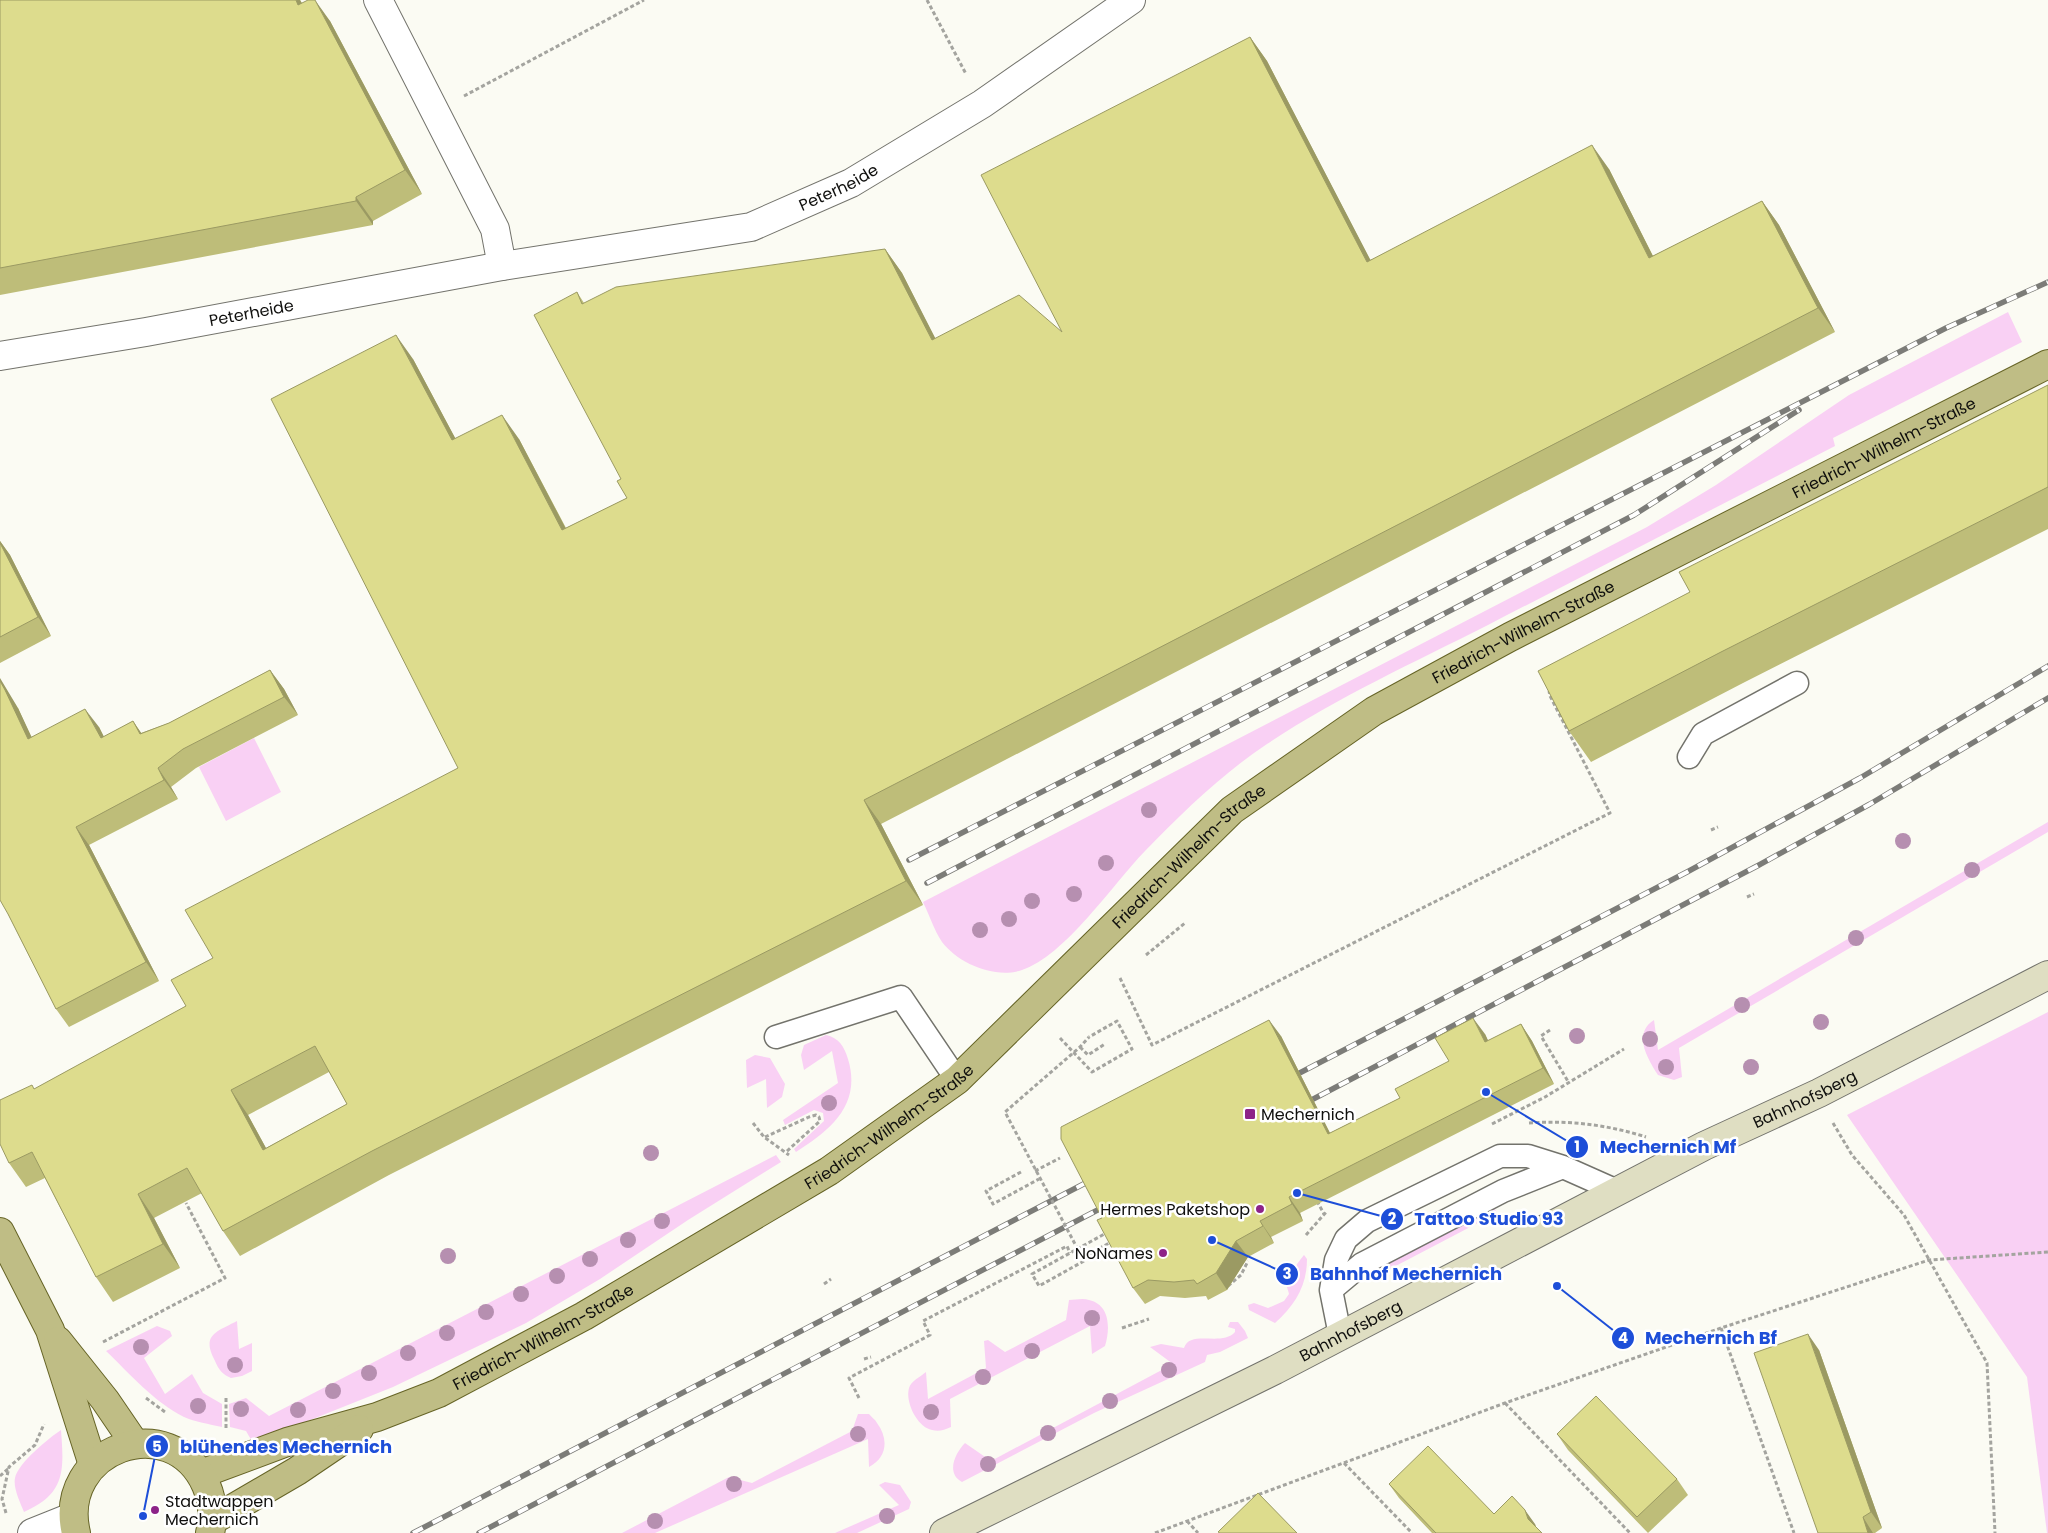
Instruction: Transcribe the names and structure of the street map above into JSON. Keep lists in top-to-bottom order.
{
  "streets": {
    "main road": ["Friedrich-Wilhelm-Straße"],
    "street": ["Peterheide", "Bahnhofsberg"]
  },
  "places": {
    "other": [
      "Mechernich Mf",
      "Tattoo Studio 93",
      "Hermes Paketshop",
      "Bahnhof Mechernich",
      "NoNames",
      "Mechernich Bf",
      "Stadtwappen Mechernich",
      "blühendes Mechernich"
    ],
    "transit": ["Mechernich"]
  }
}
